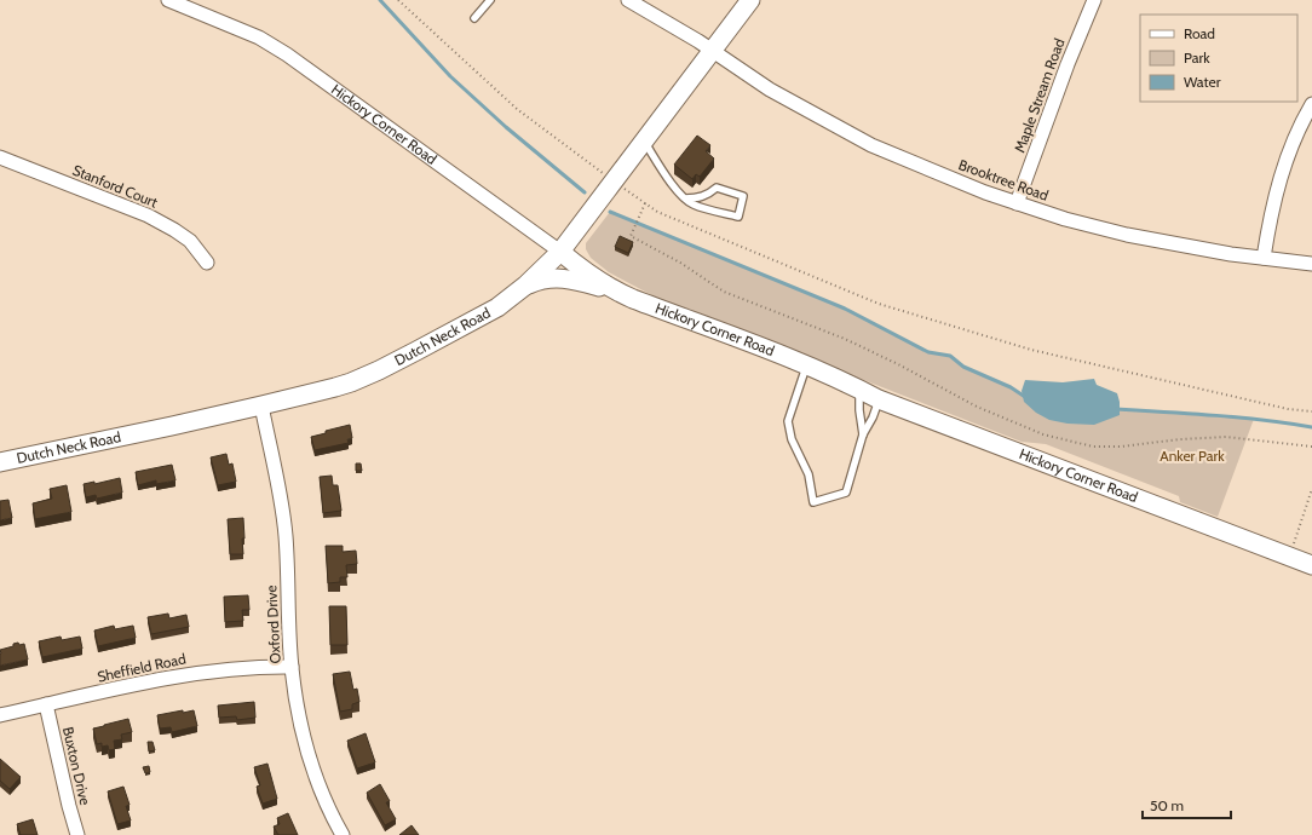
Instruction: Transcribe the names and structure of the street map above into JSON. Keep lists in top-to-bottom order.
{
  "streets": {
    "street": [
      "Maple Stream Road",
      "Hickory Corner Road",
      "Brooktree Road",
      "Stanford Court",
      "Dutch Neck Road",
      "Oxford Drive",
      "Sheffield Road",
      "Buxton Drive"
    ]
  },
  "crossings": [
    ["Maple Stream Road", "Brooktree Road"],
    ["Hickory Corner Road", "Dutch Neck Road"],
    ["Brooktree Road", "Dutch Neck Road"],
    ["Dutch Neck Road", "Oxford Drive"],
    ["Oxford Drive", "Sheffield Road"],
    ["Sheffield Road", "Buxton Drive"]
  ],
  "parks": ["Anker Park"],
  "legend": ["Road", "Park", "Water"],
  "scale_bar": "50 m"
}
